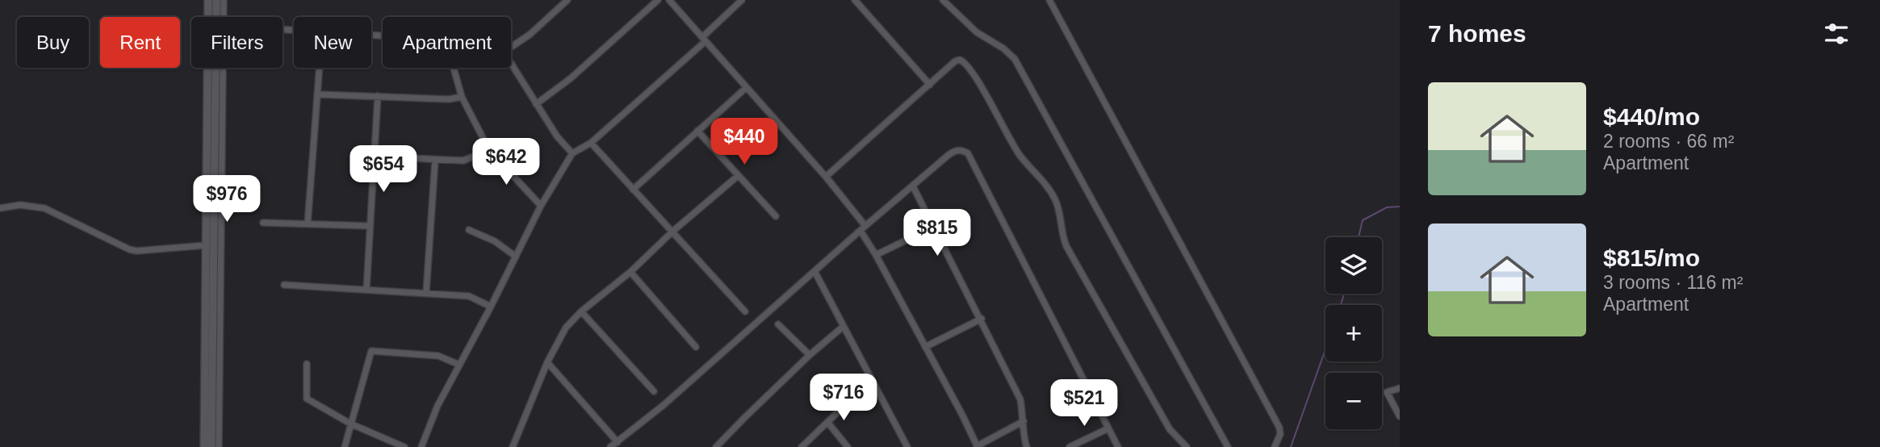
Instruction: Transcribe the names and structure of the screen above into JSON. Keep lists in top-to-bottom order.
{
  "page": {
    "heading": "7 homes",
    "chip": [
      "Buy",
      "Rent",
      "Filters",
      "New",
      "Apartment"
    ],
    "list": [
      {
        "name": "$440/mo",
        "note": "2 rooms · 66 m² · Apartment"
      },
      {
        "name": "$815/mo",
        "note": "3 rooms · 116 m² · Apartment"
      }
    ],
    "price": [
      "$440",
      "$642",
      "$654",
      "$976",
      "$815",
      "$716",
      "$521"
    ],
    "map_buttons": ["+", "−"]
  }
}
